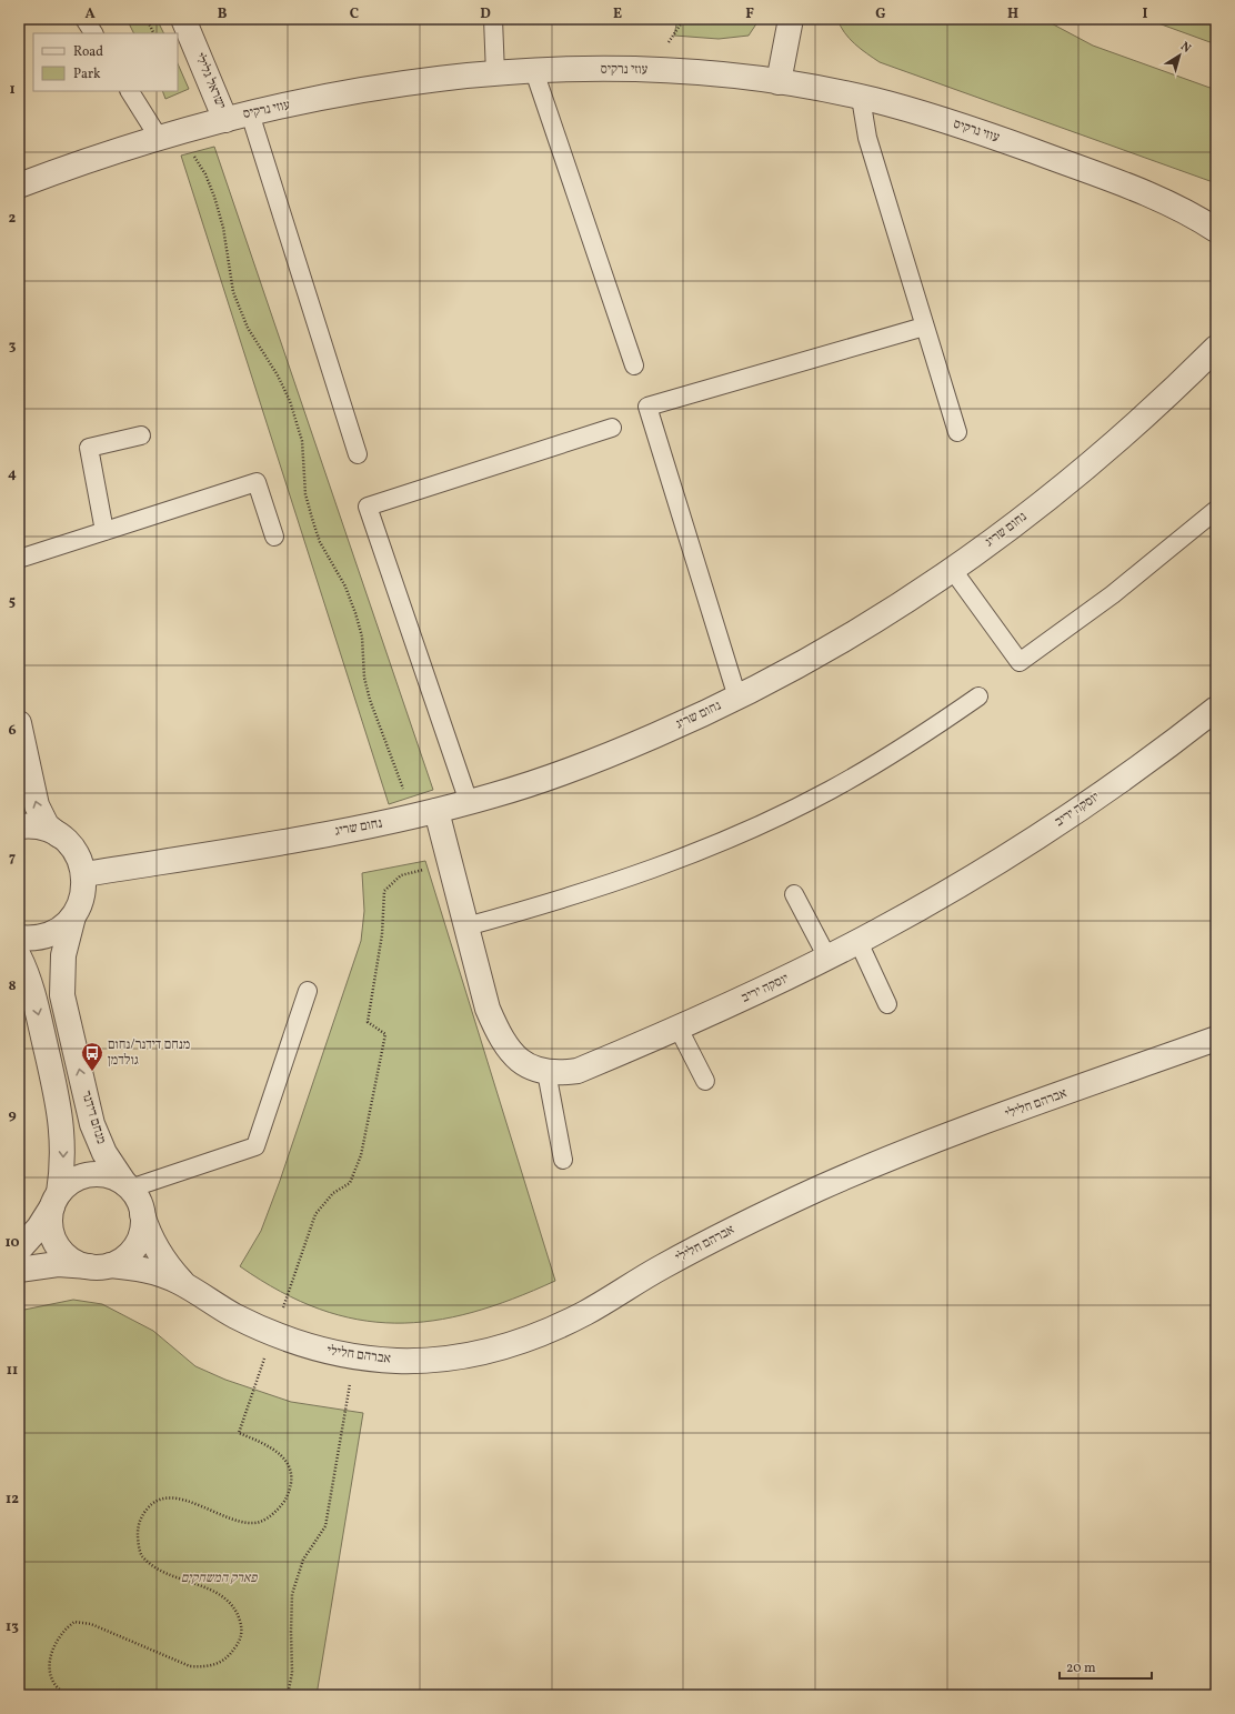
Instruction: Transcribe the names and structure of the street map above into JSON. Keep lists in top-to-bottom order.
{
  "streets": {
    "street": [
      "עוזי נרקיס",
      "ישראל גלילי",
      "נחום שריג",
      "יוסקה יריב",
      "אברהם חלילי",
      "מנחם דידנר"
    ]
  },
  "crossings": [
    ["עוזי נרקיס", "ישראל גלילי"],
    ["נחום שריג", "יוסקה יריב"],
    ["נחום שריג", "מנחם דידנר"],
    ["אברהם חלילי", "מנחם דידנר"]
  ],
  "parks": ["פארק המשחקים"],
  "places": {
    "bus stop": ["מנחם דידנר/נחום גולדמן"]
  },
  "legend": ["Road", "Park"],
  "scale_bar": "20 m",
  "north": "top right",
  "grid": {
    "columns": [
      "A",
      "B",
      "C",
      "D",
      "E",
      "F",
      "G",
      "H",
      "I"
    ],
    "rows": [
      "1",
      "2",
      "3",
      "4",
      "5",
      "6",
      "7",
      "8",
      "9",
      "10",
      "11",
      "12",
      "13"
    ]
  }
}
